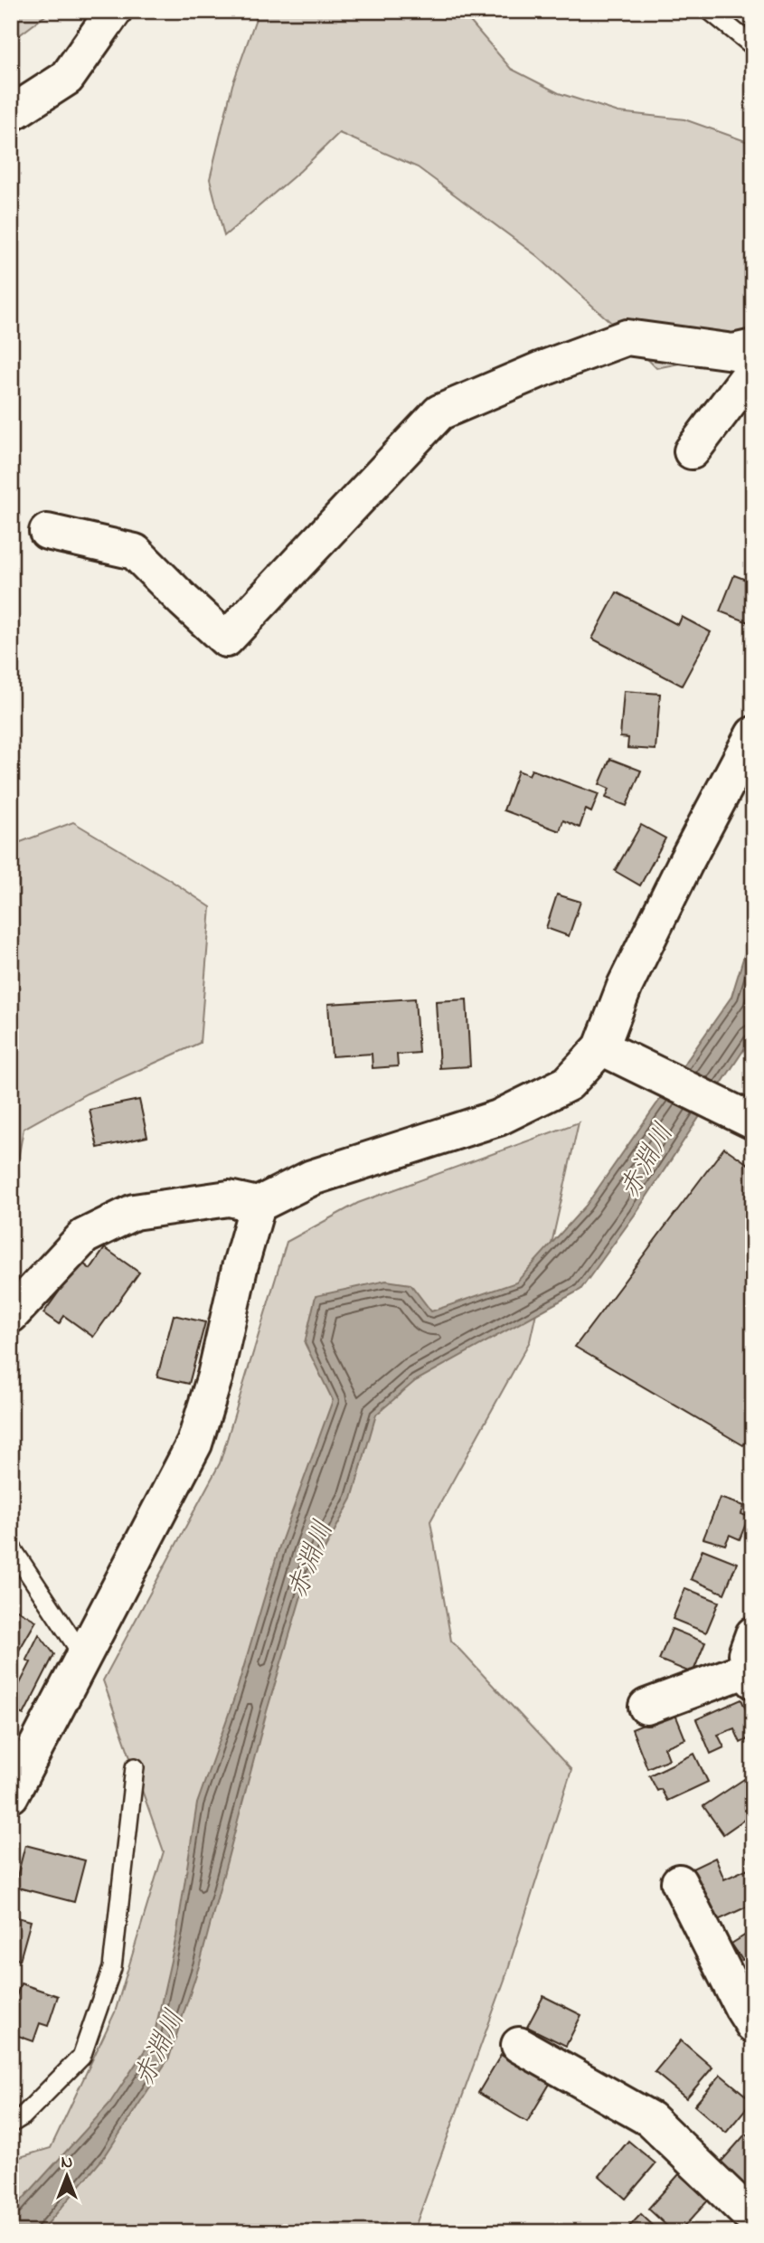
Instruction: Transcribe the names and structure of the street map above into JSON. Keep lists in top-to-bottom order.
{
  "water": ["赤淵川"],
  "north": "top"
}
